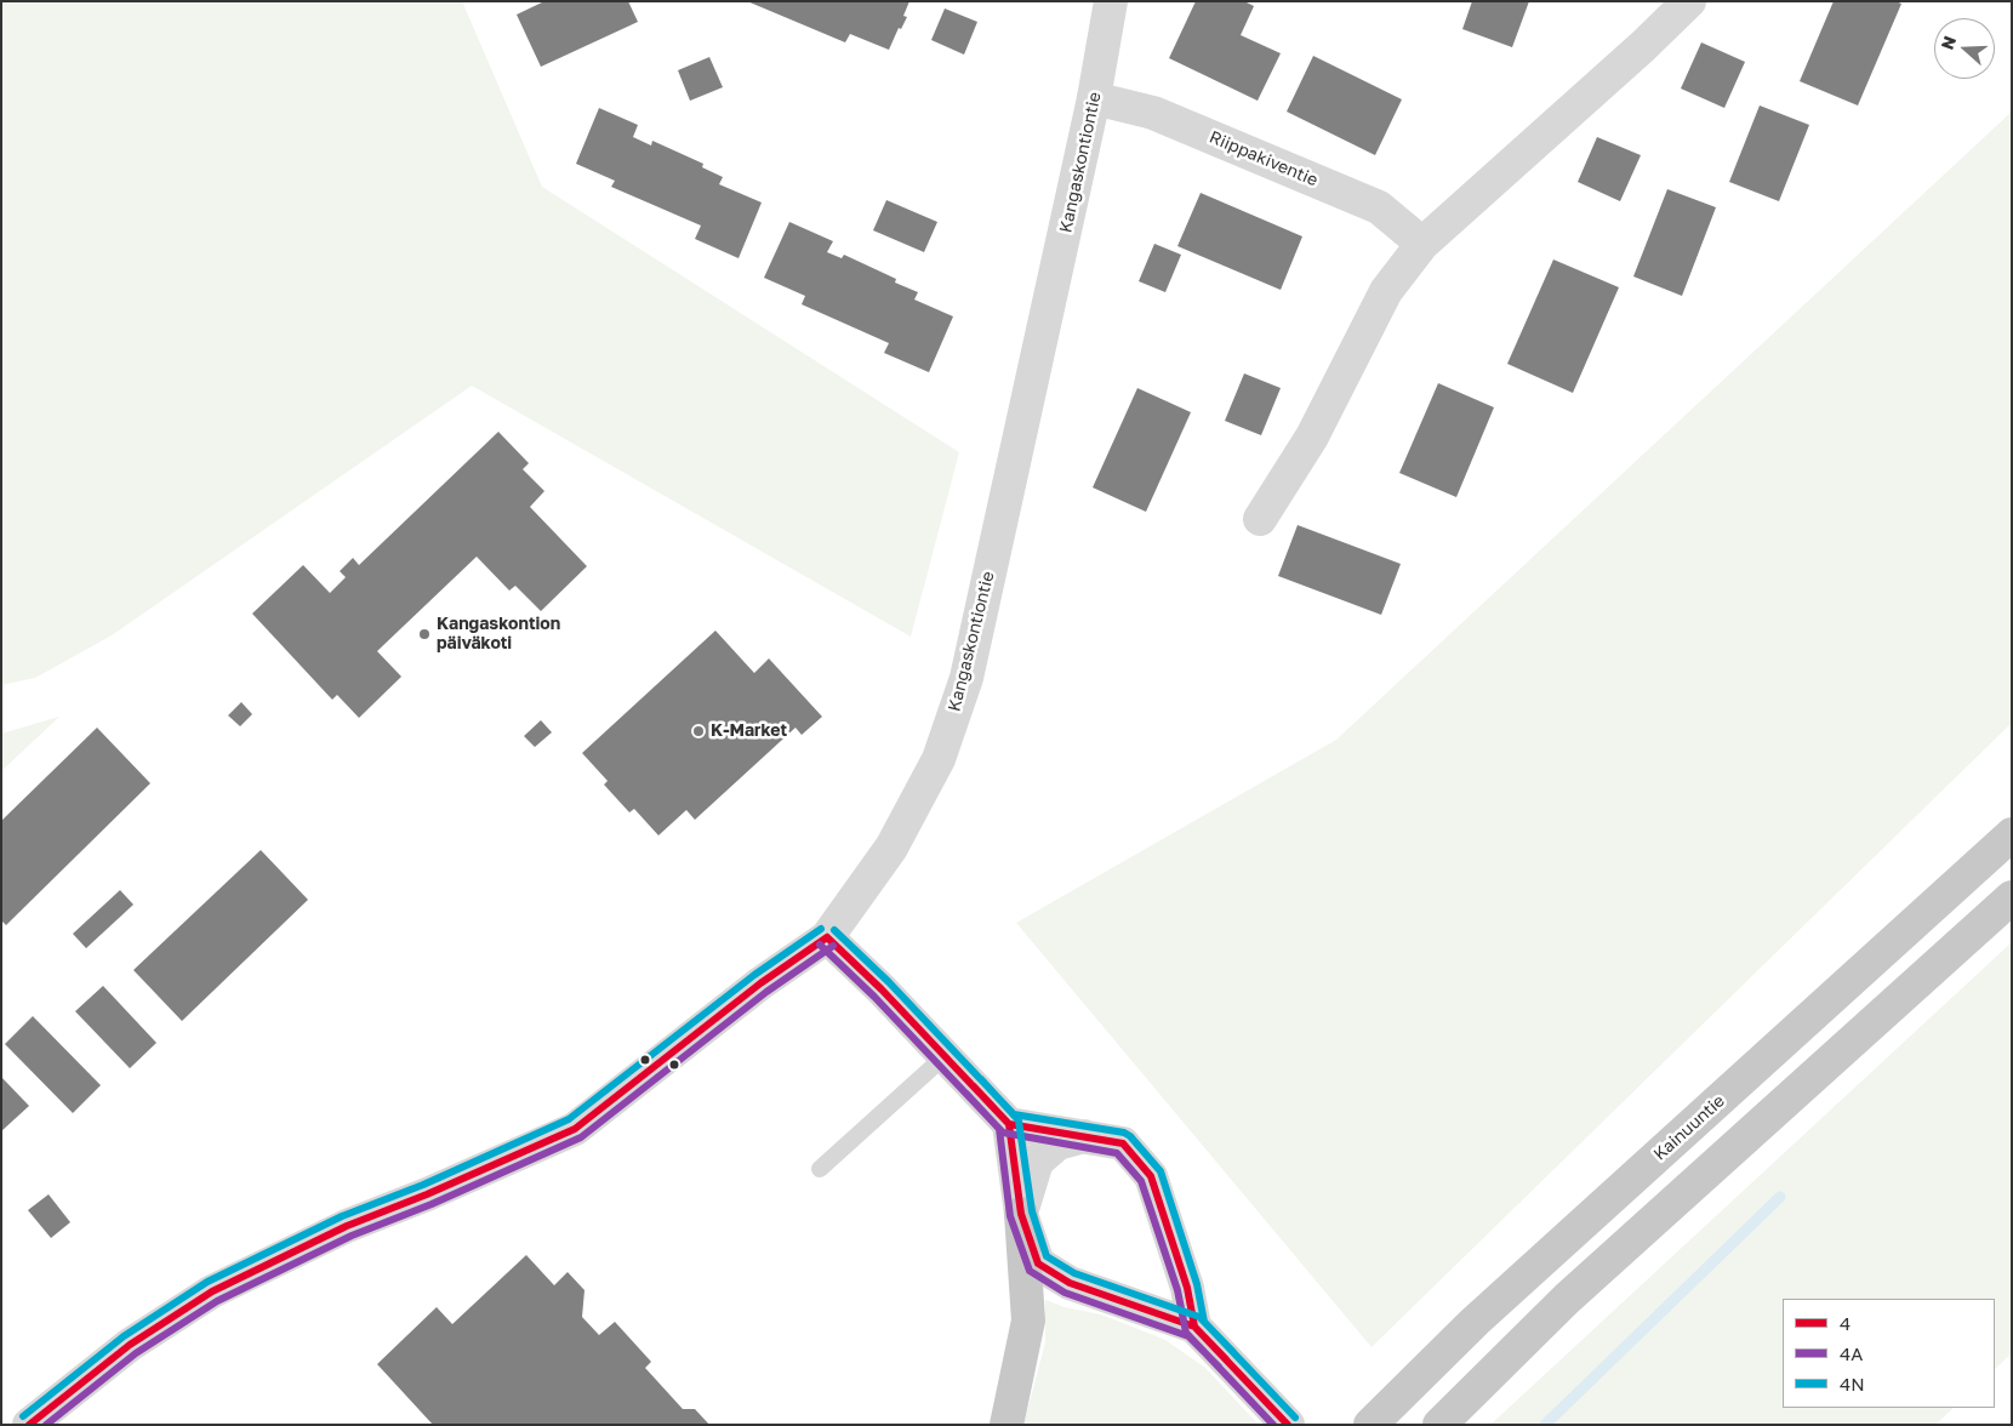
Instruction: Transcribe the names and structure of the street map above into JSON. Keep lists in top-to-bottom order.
{
  "streets": {
    "highway": ["Kainuuntie"],
    "street": ["Riippakiventie", "Kangaskontiontie"]
  },
  "crossings": [
    ["Riippakiventie", "Kangaskontiontie"]
  ],
  "places": ["Kangaskontion päiväkoti", "K-Market"],
  "lines": ["transit line 4N", "transit line 4", "transit line 4A"],
  "legend": ["4", "4A", "4N"],
  "north": "left"
}
